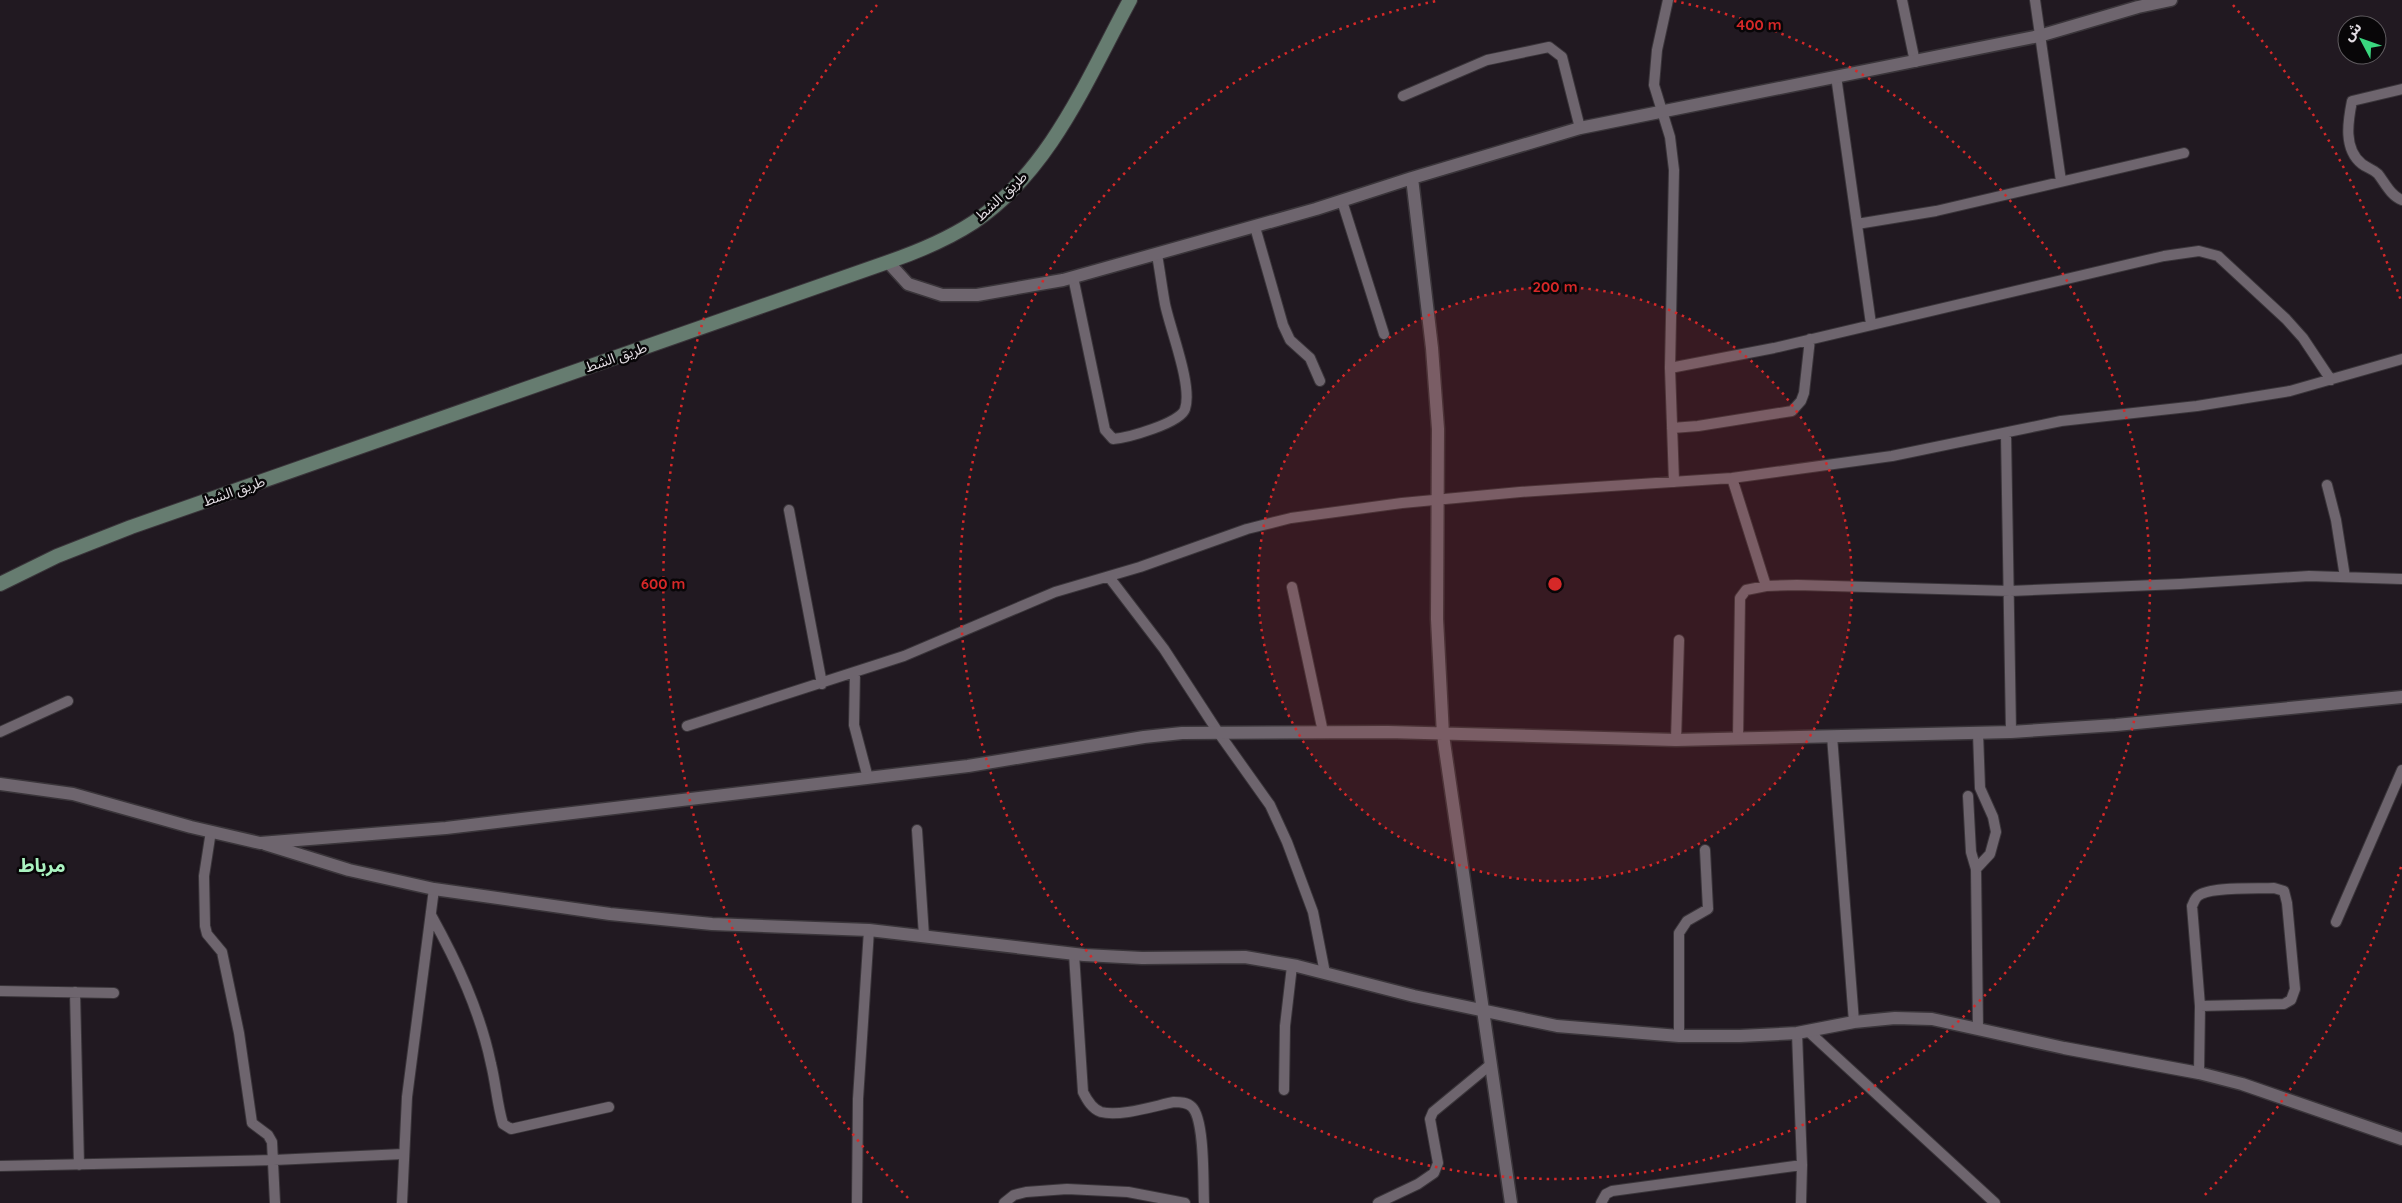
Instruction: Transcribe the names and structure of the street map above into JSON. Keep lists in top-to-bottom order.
{
  "streets": {
    "main road": ["طريق الشط"]
  },
  "districts": ["مرباط"],
  "north": "top left",
  "rings": ["400 m", "200 m", "600 m"]
}
